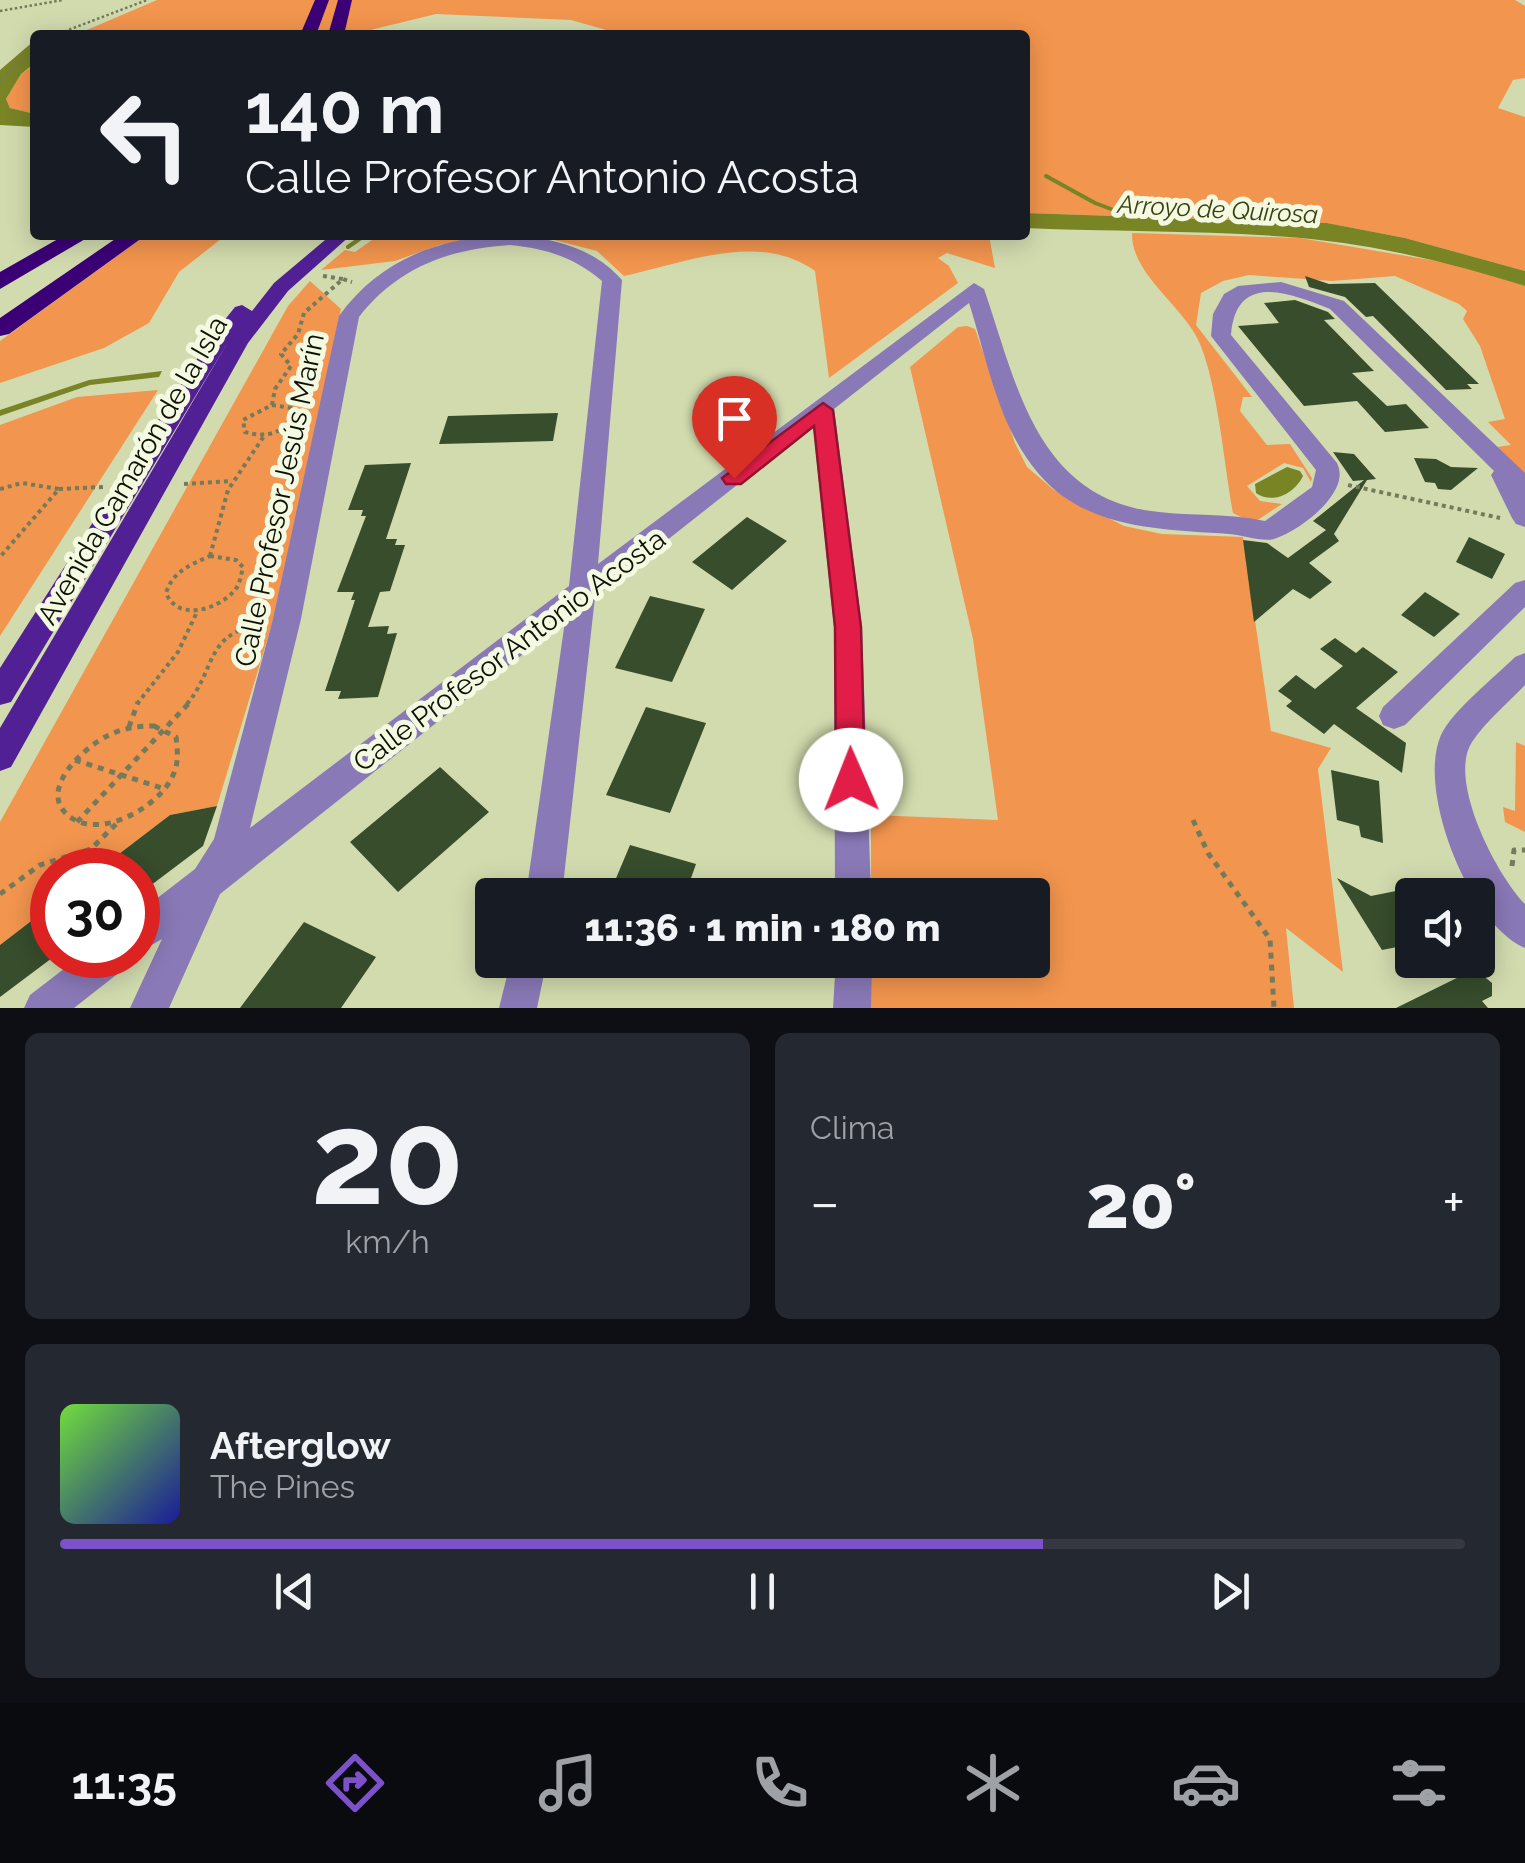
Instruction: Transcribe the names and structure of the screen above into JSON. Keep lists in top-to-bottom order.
{
  "streets": {
    "main road": ["Avenida Camarón de la Isla"],
    "street": ["Calle Profesor Jesús Marín", "Calle Profesor Antonio Acosta"]
  },
  "crossings": [
    ["Calle Profesor Jesús Marín", "Calle Profesor Antonio Acosta"]
  ],
  "water": ["Arroyo de Quirosa"],
  "page": {
    "turn": ["140 m", "Calle Profesor Antonio Acosta"],
    "limit": "30",
    "trip": "11:36 · 1 min · 180 m",
    "tile": [
      ["20", "km/h"],
      "Clima"
    ],
    "heat": ["−", "20°", "+"],
    "song": ["Afterglow", "The Pines"],
    "tabs": "11:35"
  }
}
